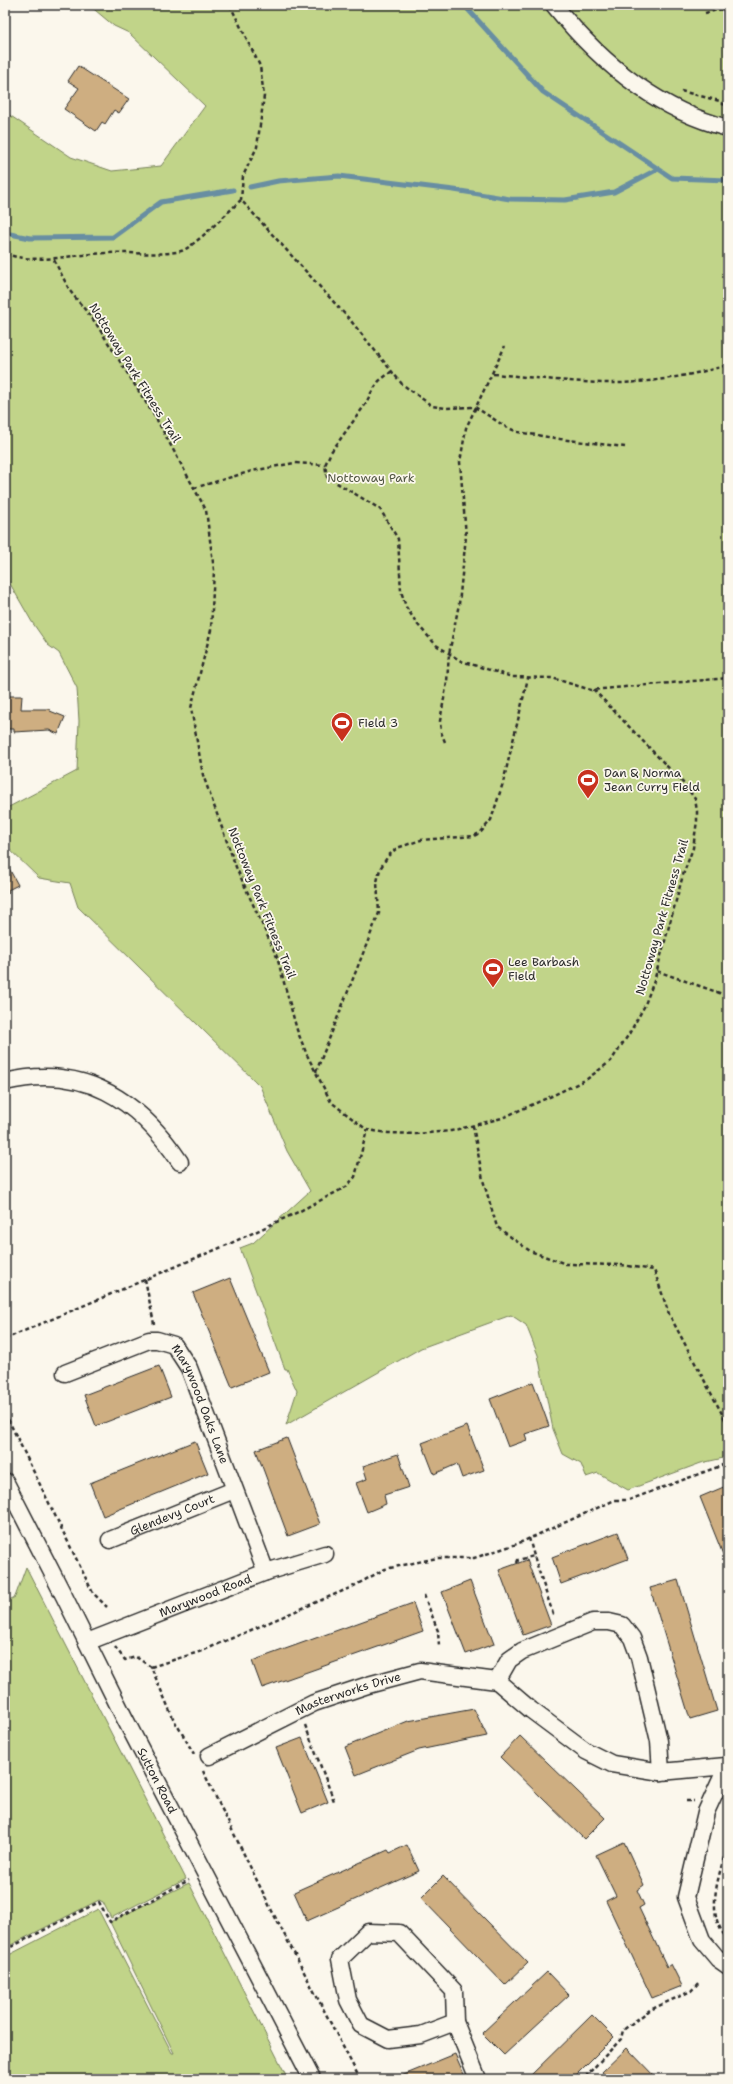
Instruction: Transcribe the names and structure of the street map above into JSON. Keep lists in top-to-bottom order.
{
  "streets": {
    "street": [
      "Marywood Oaks Lane",
      "Glendevy Court",
      "Marywood Road",
      "Masterworks Drive",
      "Sutton Road"
    ],
    "path": ["Nottoway Park Fitness Trail"]
  },
  "crossings": [
    ["Marywood Oaks Lane", "Glendevy Court"],
    ["Marywood Oaks Lane", "Marywood Road"],
    ["Marywood Road", "Sutton Road"]
  ],
  "parks": ["Nottoway Park"],
  "places": {
    "sports": ["Field 3", "Dan & Norma Jean Curry Field", "Lee Barbash Field"]
  }
}
